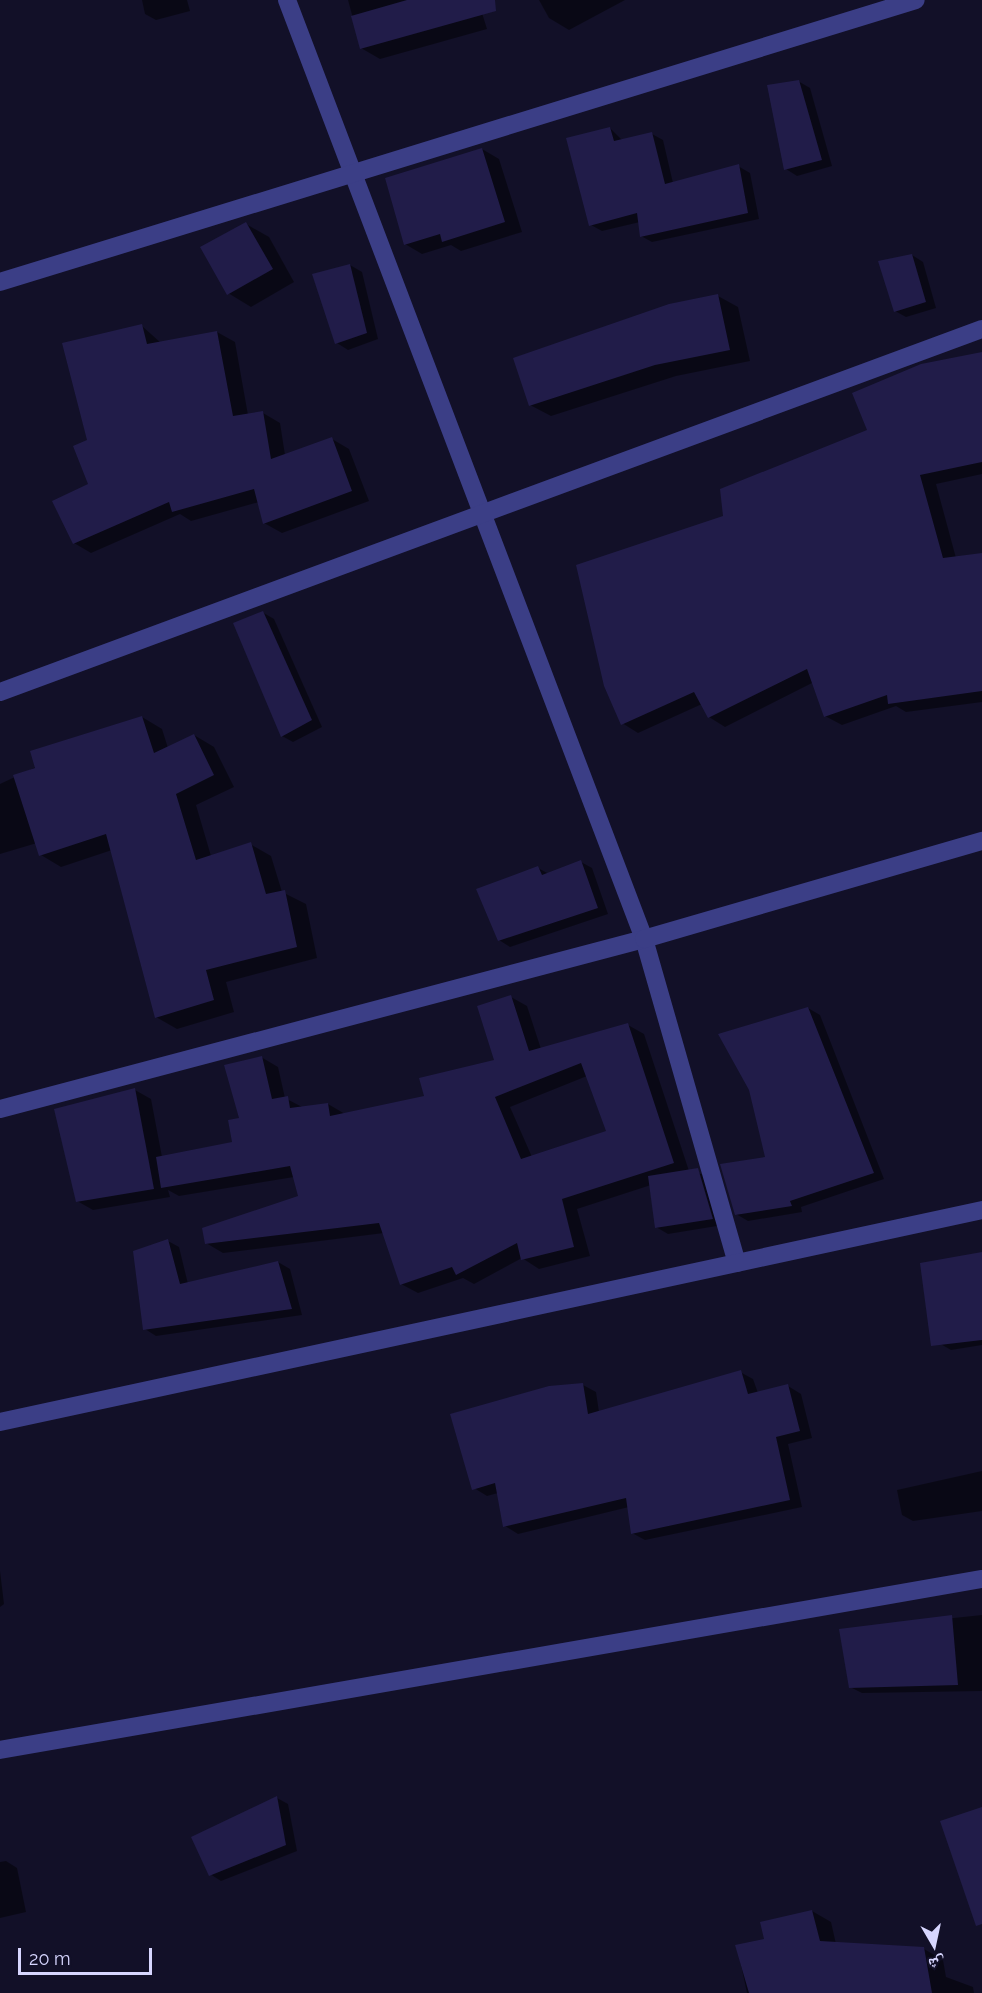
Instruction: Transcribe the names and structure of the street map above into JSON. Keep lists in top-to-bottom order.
{
  "scale_bar": "20 m",
  "north": "bottom"
}
